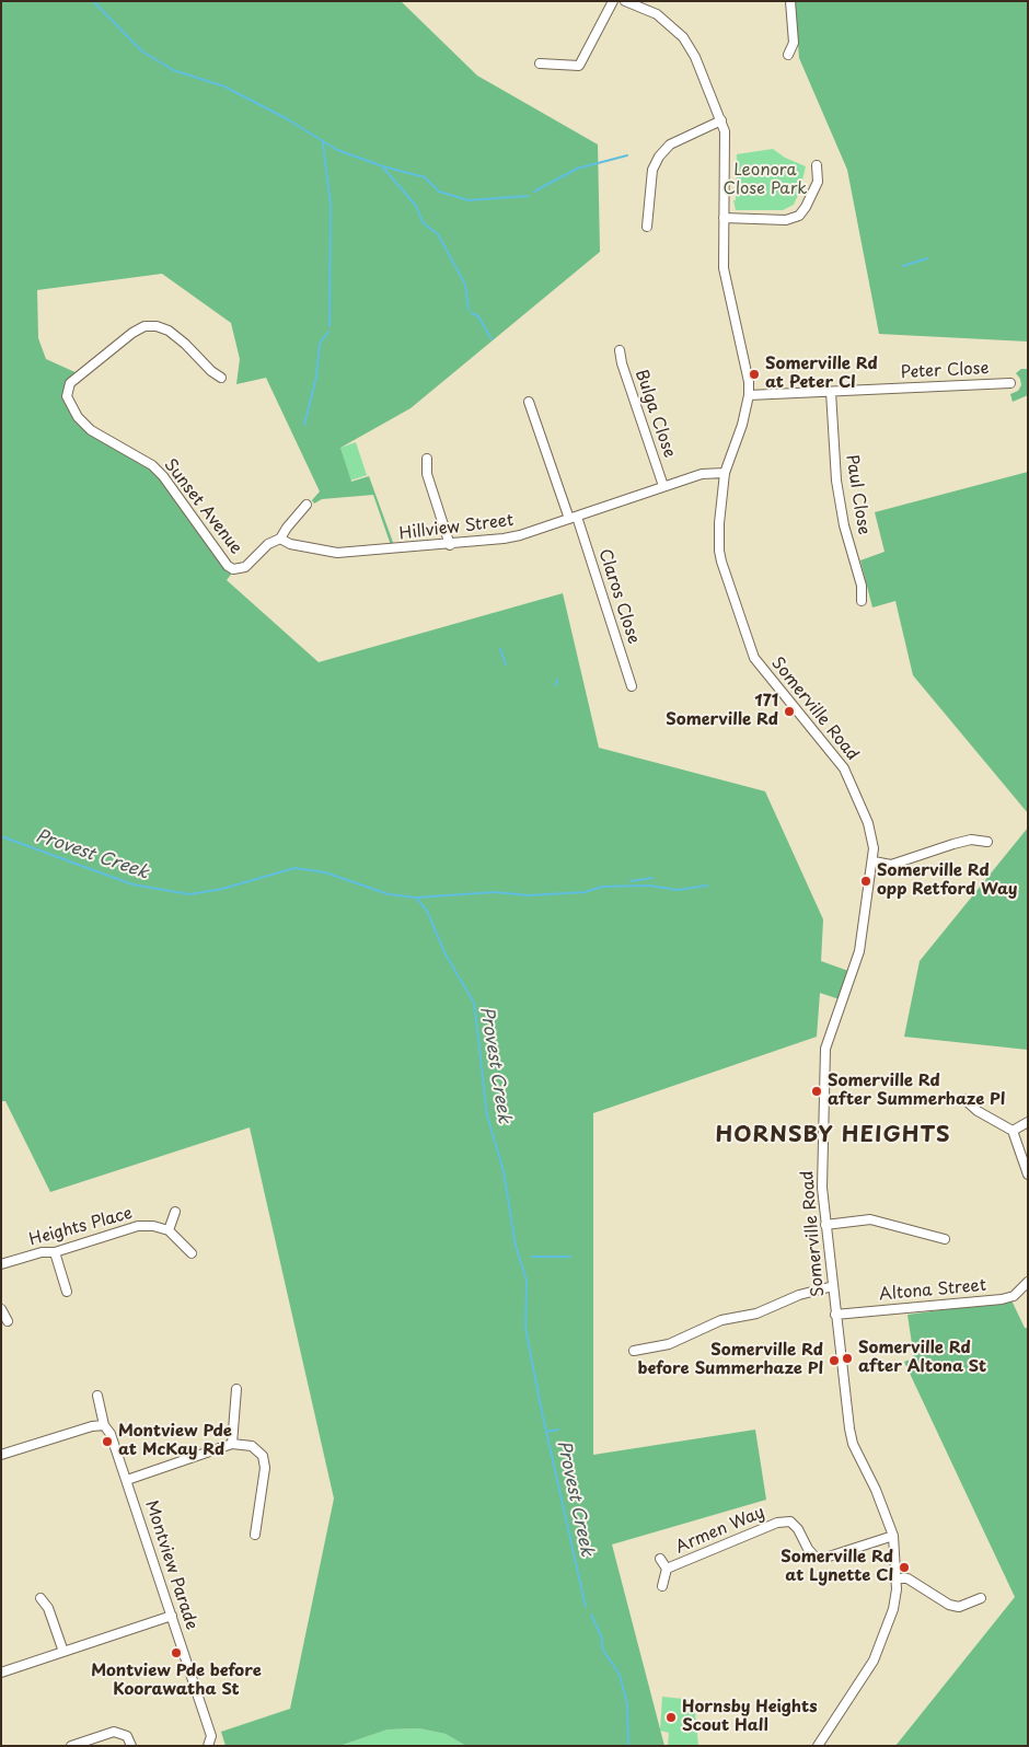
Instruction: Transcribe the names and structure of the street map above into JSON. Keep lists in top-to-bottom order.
{
  "streets": {
    "street": [
      "Peter Close",
      "Bulga Close",
      "Paul Close",
      "Sunset Avenue",
      "Hillview Street",
      "Claros Close",
      "Somerville Road",
      "Heights Place",
      "Altona Street",
      "Armen Way",
      "Montview Parade"
    ]
  },
  "crossings": [
    ["Peter Close", "Paul Close"],
    ["Peter Close", "Somerville Road"],
    ["Bulga Close", "Hillview Street"],
    ["Sunset Avenue", "Hillview Street"],
    ["Hillview Street", "Claros Close"],
    ["Hillview Street", "Somerville Road"],
    ["Somerville Road", "Altona Street"],
    ["Somerville Road", "Armen Way"]
  ],
  "districts": ["HORNSBY HEIGHTS"],
  "water": ["Provest Creek"],
  "parks": ["Leonora Close Park"],
  "places": [
    "Somerville Rd at Peter Cl",
    "171 Somerville Rd",
    "Somerville Rd opp Retford Way",
    "Somerville Rd after Summerhaze Pl",
    "Somerville Rd after Altona St",
    "Somerville Rd before Summerhaze Pl",
    "Montview Pde at McKay Rd",
    "Somerville Rd at Lynette Cl",
    "Montview Pde before Koorawatha St",
    "Hornsby Heights Scout Hall"
  ]
}
